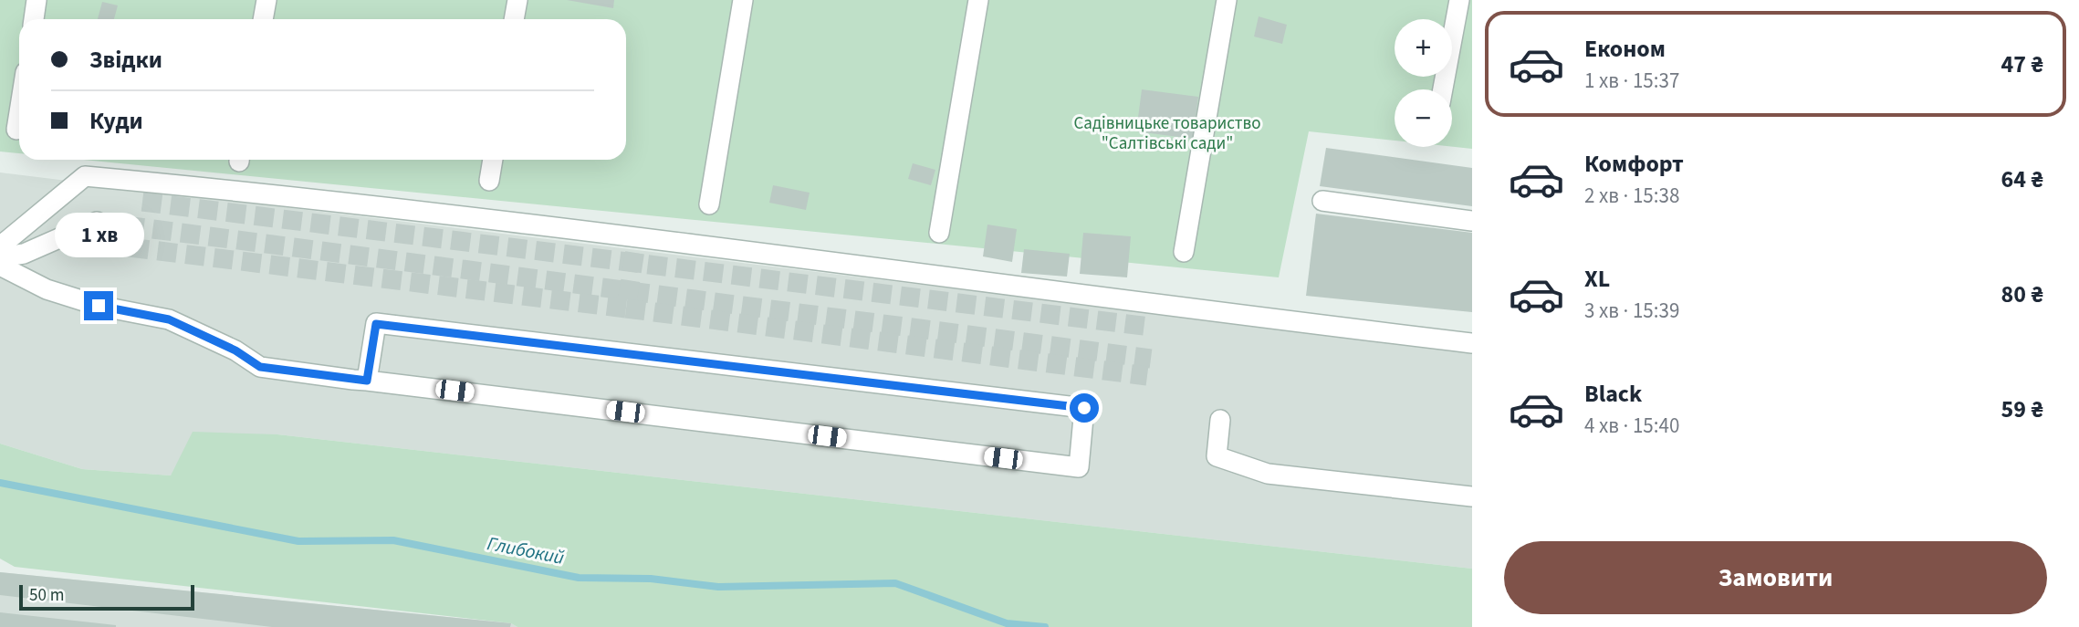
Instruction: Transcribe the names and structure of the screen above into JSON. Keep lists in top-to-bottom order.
{
  "water": ["Глибокий"],
  "parks": ["Садівницьке товариство \"Салтівські сади\""],
  "scale_bar": "50 m",
  "page": {
    "list": [
      {
        "name": "Економ",
        "note": "1 хв · 15:37",
        "value": "47 ₴"
      },
      {
        "name": "Комфорт",
        "note": "2 хв · 15:38",
        "value": "64 ₴"
      },
      {
        "name": "XL",
        "note": "3 хв · 15:39",
        "value": "80 ₴"
      },
      {
        "name": "Black",
        "note": "4 хв · 15:40",
        "value": "59 ₴"
      }
    ],
    "map_buttons": ["+", "−"],
    "banner": ["Звідки", "Куди"],
    "bubble": "1 хв",
    "buttons": "Замовити",
    "scale": "50 m"
  }
}
